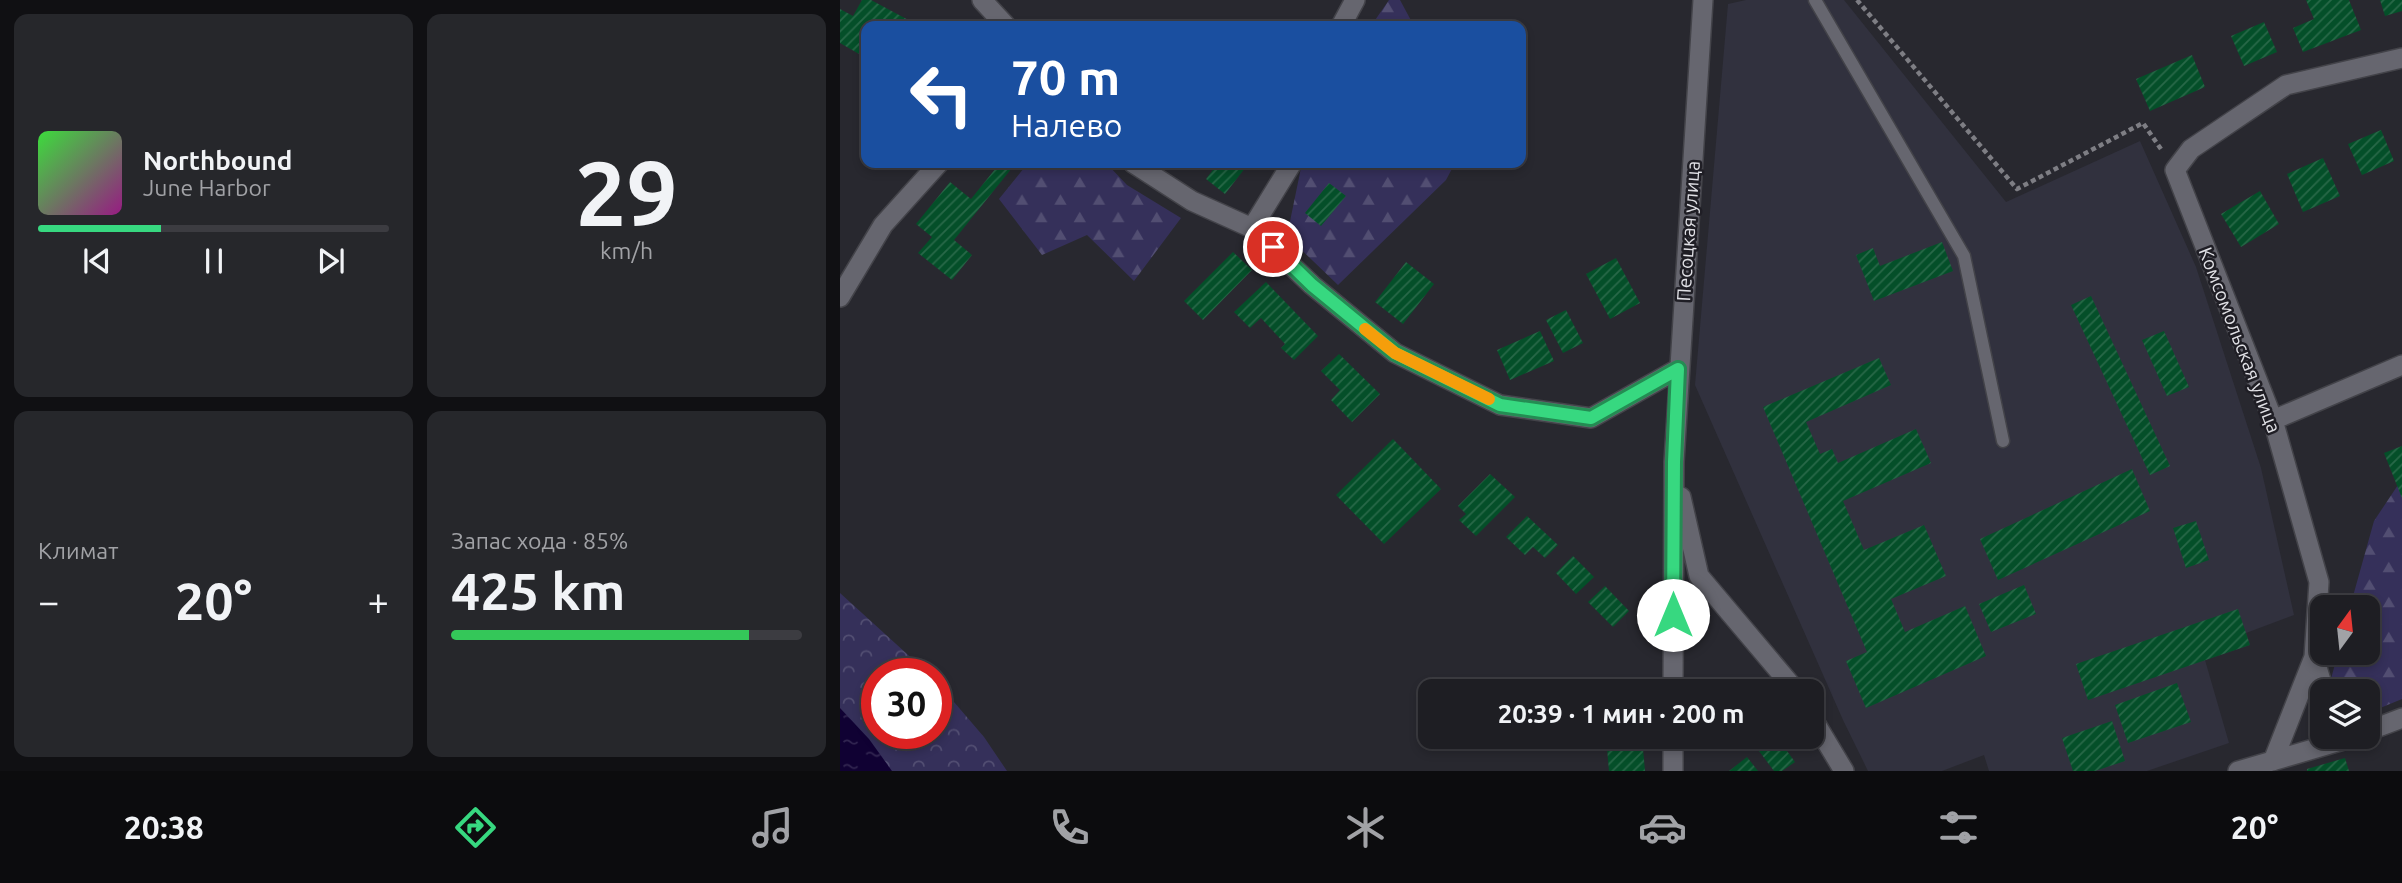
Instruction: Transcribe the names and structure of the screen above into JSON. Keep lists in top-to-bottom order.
{
  "streets": {
    "street": ["Песоцкая улица", "Комсомольская улица"]
  },
  "north": "top",
  "page": {
    "tile": [
      ["29", "km/h"],
      "Климат",
      ["Запас хода · 85%", "425 km"]
    ],
    "turn": ["70 m", "Налево"],
    "song": ["Northbound", "June Harbor"],
    "heat": ["−", "20°", "+"],
    "limit": "30",
    "trip": "20:39 · 1 мин · 200 m",
    "tabs": ["20:38", "20°"]
  }
}
